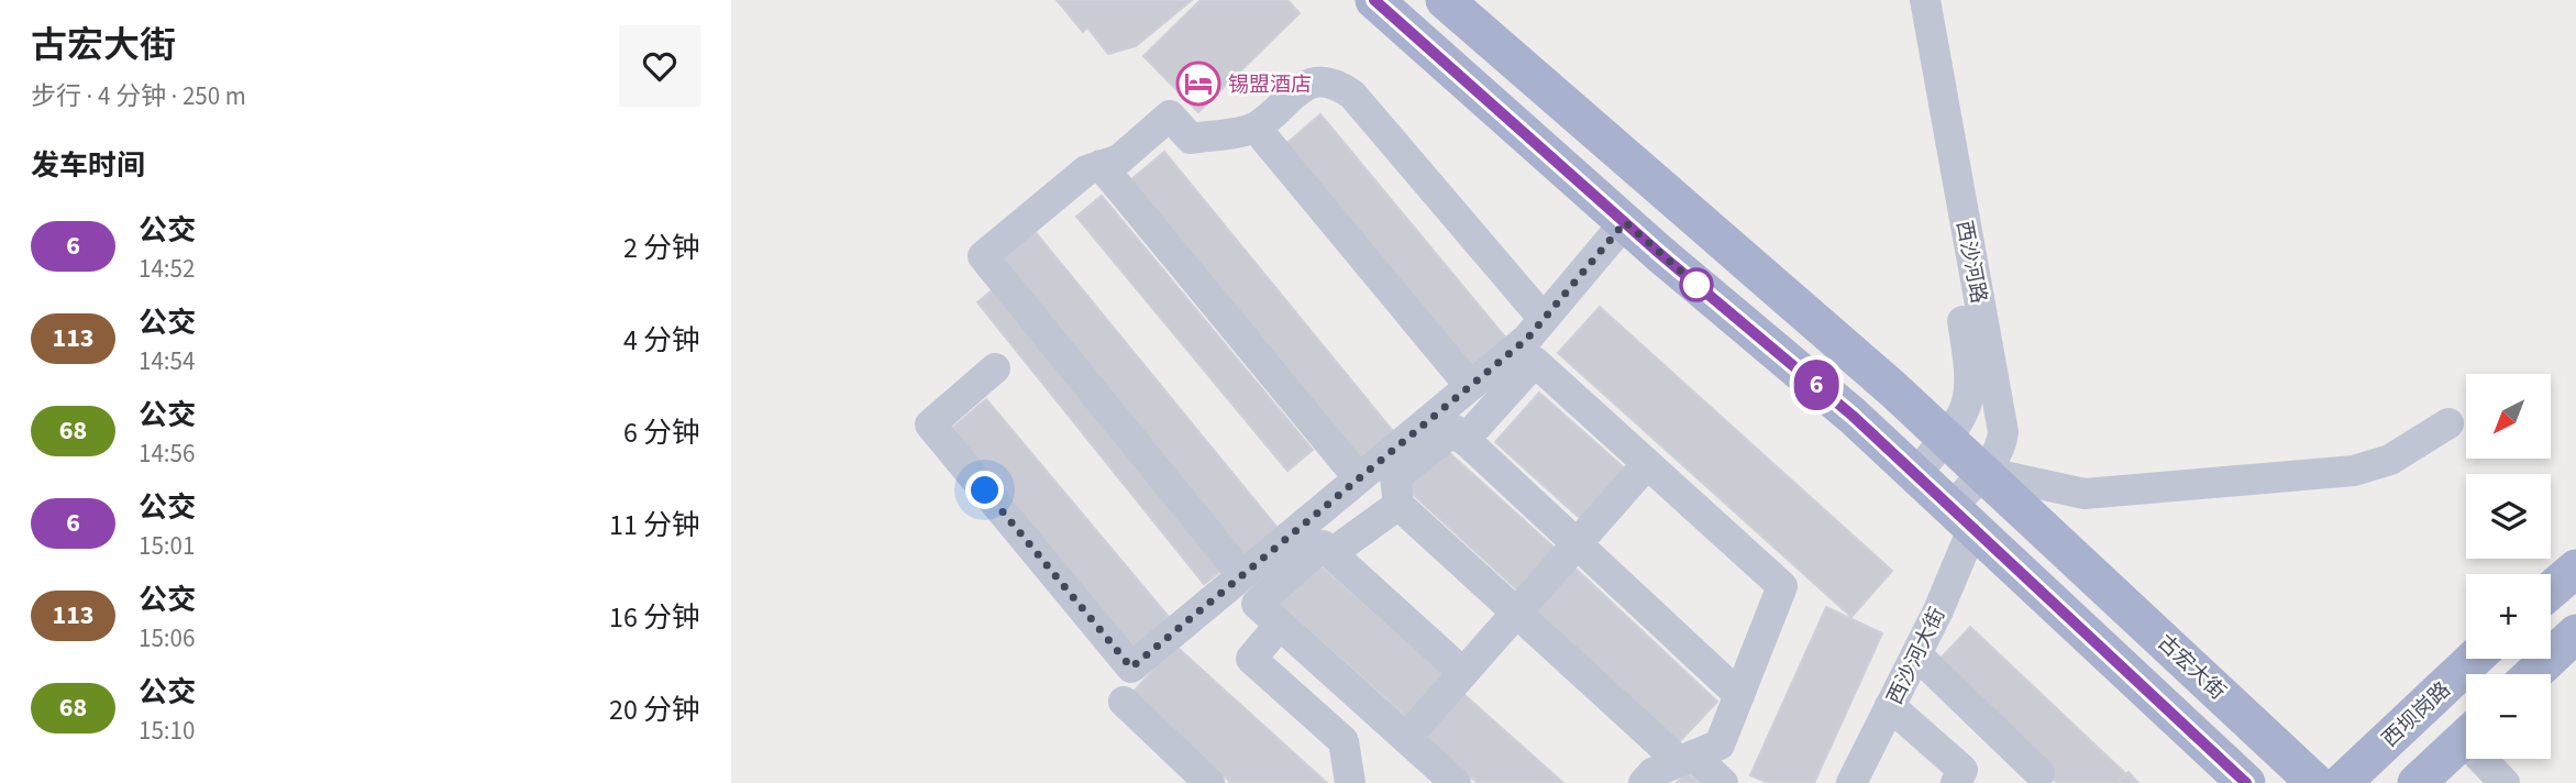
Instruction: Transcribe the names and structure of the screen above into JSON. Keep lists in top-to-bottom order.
{
  "streets": {
    "main road": ["古宏大街", "西坝岗路"],
    "street": ["西沙河路", "西沙河大街"]
  },
  "crossings": [
    ["西沙河路", "西沙河大街"],
    ["西沙河路", "古宏大街"]
  ],
  "places": {
    "hotel": ["锡盟酒店"]
  },
  "lines": ["bus line 6"],
  "north": "bottom left",
  "page": {
    "heading": [
      ["古宏大街", "步行 · 4 分钟 · 250 m"],
      "发车时间"
    ],
    "on_map": "6",
    "list": [
      {
        "mark": "6",
        "name": "公交",
        "note": "14:52",
        "value": "2 分钟"
      },
      {
        "mark": "113",
        "name": "公交",
        "note": "14:54",
        "value": "4 分钟"
      },
      {
        "mark": "68",
        "name": "公交",
        "note": "14:56",
        "value": "6 分钟"
      },
      {
        "mark": "6",
        "name": "公交",
        "note": "15:01",
        "value": "11 分钟"
      },
      {
        "mark": "113",
        "name": "公交",
        "note": "15:06",
        "value": "16 分钟"
      },
      {
        "mark": "68",
        "name": "公交",
        "note": "15:10",
        "value": "20 分钟"
      }
    ],
    "map_buttons": ["+", "−"]
  }
}
